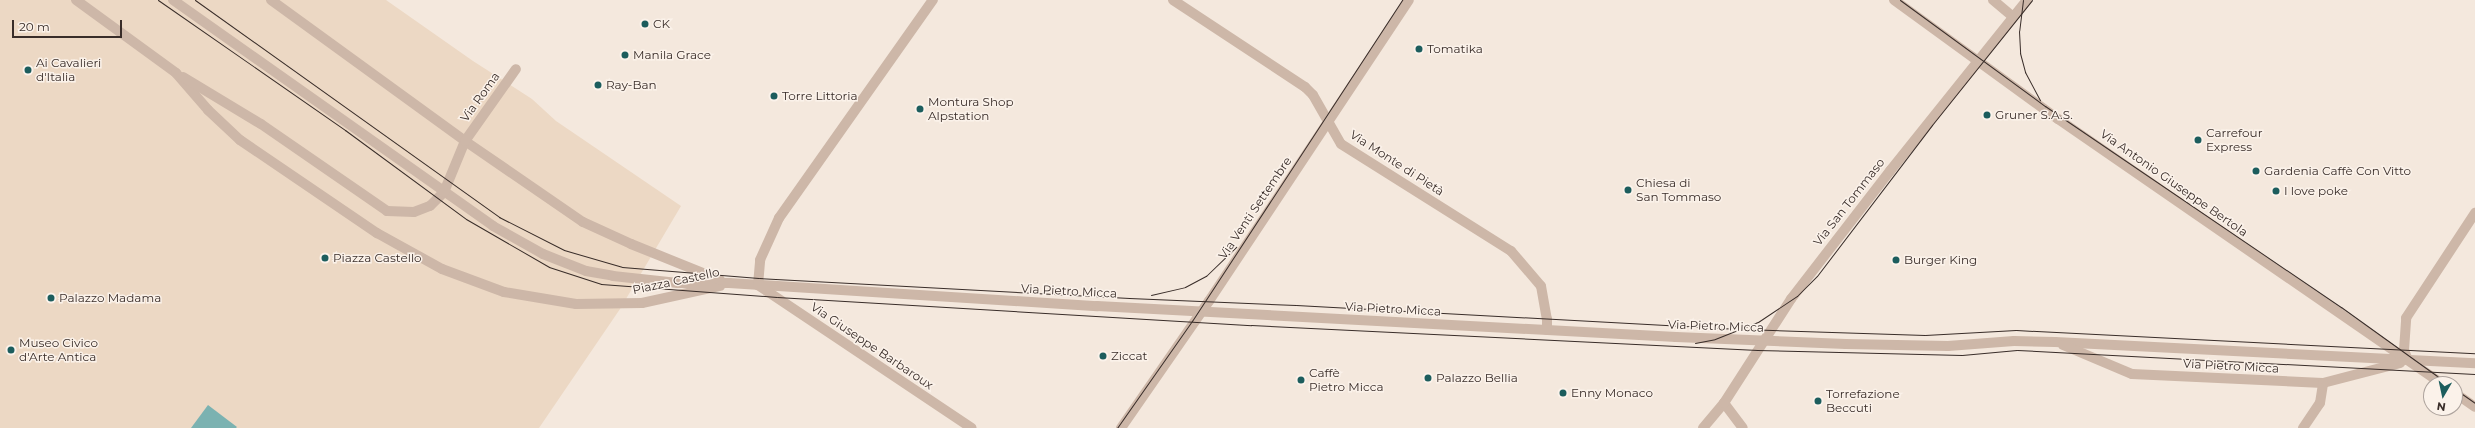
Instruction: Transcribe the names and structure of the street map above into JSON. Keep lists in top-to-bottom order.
{
  "streets": {
    "street": [
      "Via Roma",
      "Via Monte di Pietà",
      "Via Antonio Giuseppe Bertola",
      "Via San Tommaso",
      "Via Venti Settembre",
      "Piazza Castello",
      "Via Pietro Micca",
      "Via Giuseppe Barbaroux"
    ]
  },
  "crossings": [
    ["Via Roma", "Piazza Castello"],
    ["Via Monte di Pietà", "Via Venti Settembre"],
    ["Via Monte di Pietà", "Via Pietro Micca"],
    ["Via Antonio Giuseppe Bertola", "Via San Tommaso"],
    ["Via Antonio Giuseppe Bertola", "Via Pietro Micca"],
    ["Via San Tommaso", "Via Pietro Micca"],
    ["Via Venti Settembre", "Via Pietro Micca"],
    ["Piazza Castello", "Via Pietro Micca"],
    ["Via Pietro Micca", "Via Giuseppe Barbaroux"]
  ],
  "places": [
    "CK",
    "Tomatika",
    "Manila Grace",
    "Ai Cavalieri d'Italia",
    "Ray-Ban",
    "Torre Littoria",
    "Montura Shop Alpstation",
    "Gruner S.A.S.",
    "Carrefour Express",
    "Gardenia Caffè Con Vitto",
    "Chiesa di San Tommaso",
    "I love poke",
    "Piazza Castello",
    "Burger King",
    "Palazzo Madama",
    "Museo Civico d'Arte Antica",
    "Ziccat",
    "Palazzo Bellia",
    "Caffè Pietro Micca",
    "Enny Monaco",
    "Torrefazione Beccuti"
  ],
  "scale_bar": "20 m",
  "north": "bottom"
}
